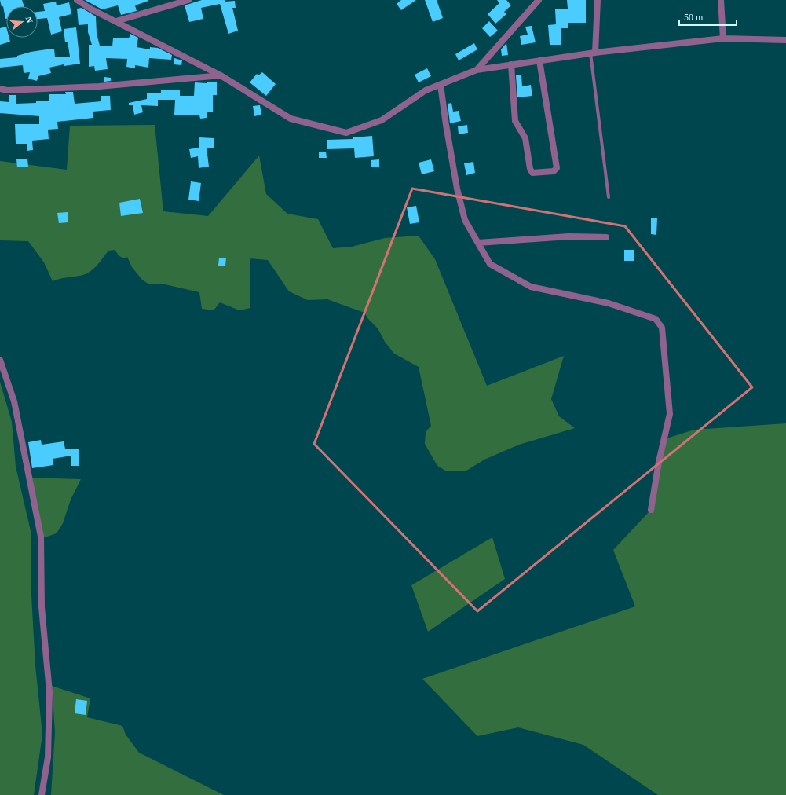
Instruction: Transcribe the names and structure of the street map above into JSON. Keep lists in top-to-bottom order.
{
  "scale_bar": "50 m",
  "north": "right"
}
